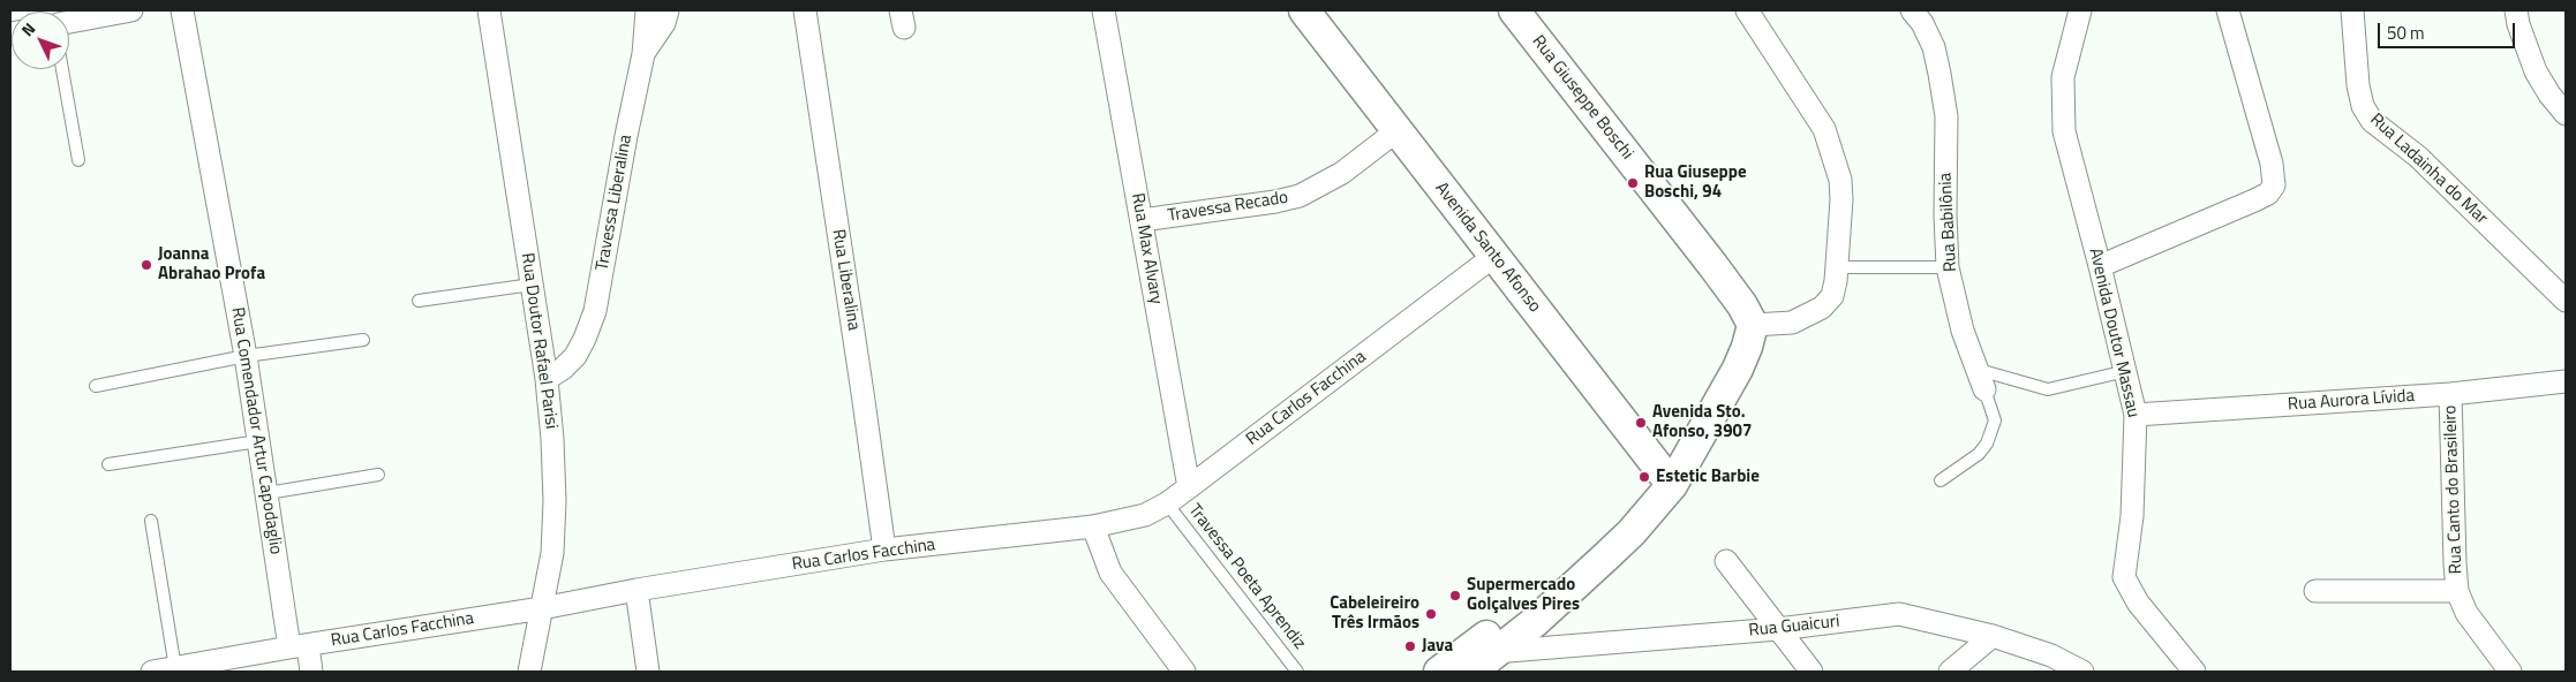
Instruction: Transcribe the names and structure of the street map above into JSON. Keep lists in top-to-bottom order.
{
  "streets": {
    "main road": ["Rua Giuseppe Boschi", "Avenida Santo Afonso"],
    "street": [
      "Rua Ladainha do Mar",
      "Travessa Liberalina",
      "Travessa Recado",
      "Rua Babilônia",
      "Rua Max Alvary",
      "Rua Liberalina",
      "Avenida Doutor Massau",
      "Rua Doutor Rafael Parisi",
      "Rua Carlos Facchina",
      "Rua Aurora Lívida",
      "Rua Comendador Artur Capodaglio",
      "Rua Canto do Brasileiro",
      "Rua Guaicuri"
    ],
    "lane": ["Travessa Poeta Aprendiz"]
  },
  "crossings": [
    ["Travessa Liberalina", "Rua Doutor Rafael Parisi"],
    ["Travessa Recado", "Avenida Santo Afonso"],
    ["Travessa Recado", "Rua Max Alvary"],
    ["Avenida Santo Afonso", "Rua Carlos Facchina"],
    ["Rua Max Alvary", "Rua Carlos Facchina"],
    ["Rua Liberalina", "Rua Carlos Facchina"],
    ["Avenida Doutor Massau", "Rua Aurora Lívida"],
    ["Rua Doutor Rafael Parisi", "Rua Carlos Facchina"],
    ["Rua Carlos Facchina", "Rua Comendador Artur Capodaglio"],
    ["Rua Carlos Facchina", "Travessa Poeta Aprendiz"],
    ["Rua Aurora Lívida", "Rua Canto do Brasileiro"]
  ],
  "places": [
    "Rua Giuseppe Boschi, 94",
    "Joanna Abrahao Profa",
    "Avenida Sto. Afonso, 3907",
    "Estetic Barbie",
    "Supermercado Golçalves Pires",
    "Cabeleireiro Três Irmãos",
    "Java"
  ],
  "scale_bar": "50 m",
  "north": "top left"
}
